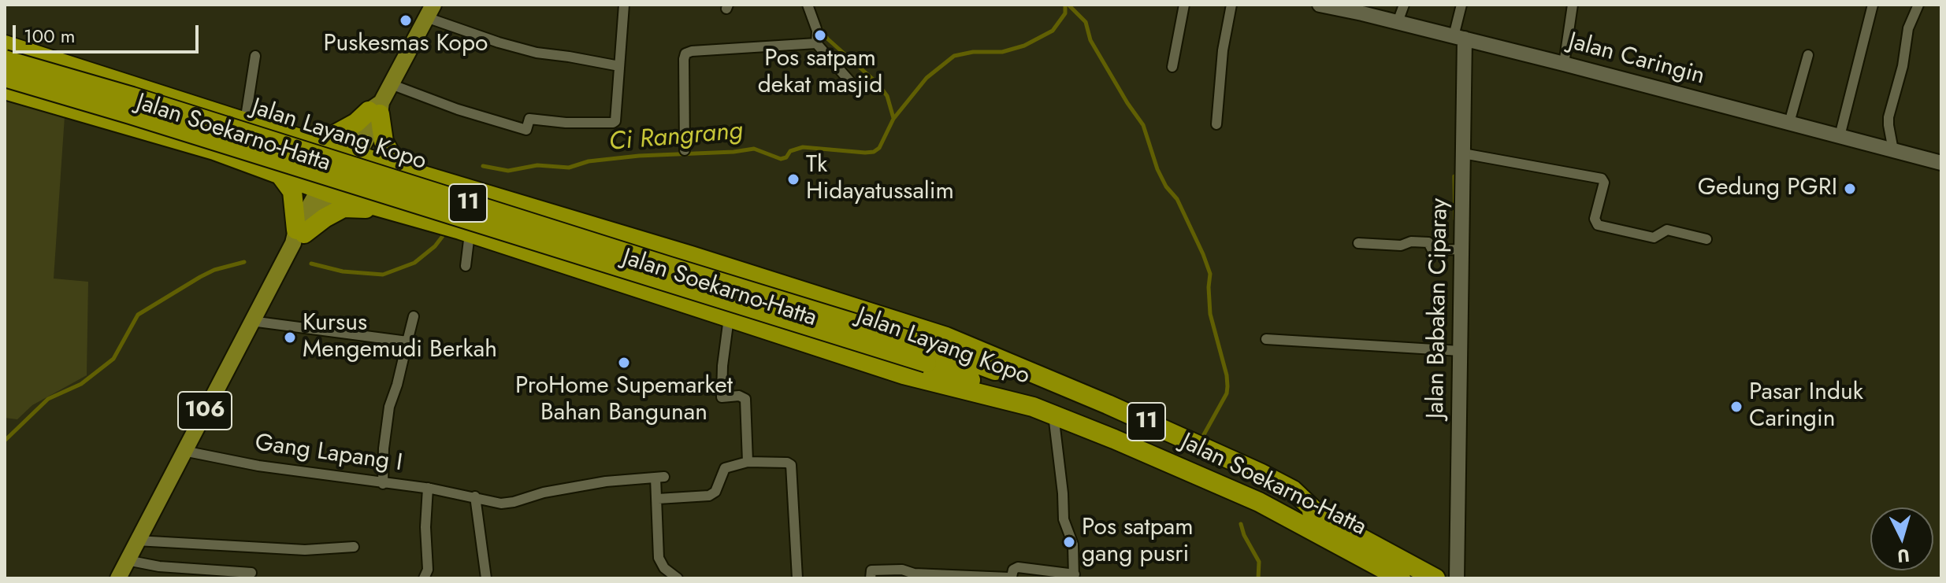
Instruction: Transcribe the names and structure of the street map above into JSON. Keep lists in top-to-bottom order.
{
  "streets": {
    "highway": ["Jalan Soekarno-Hatta", "Jalan Layang Kopo", "11"],
    "main road": ["Jalan Caringin", "Jalan Babakan Ciparay", "106"],
    "street": ["Gang Lapang I"]
  },
  "crossings": [
    ["Jalan Caringin", "Jalan Babakan Ciparay"],
    ["Jalan Soekarno-Hatta", "Jalan Layang Kopo"],
    ["Jalan Soekarno-Hatta", "106"],
    ["106", "Gang Lapang I"]
  ],
  "water": ["Ci Rangrang"],
  "places": [
    "Puskesmas Kopo",
    "Pos satpam dekat masjid",
    "Tk Hidayatussalim",
    "Gedung PGRI",
    "Kursus Mengemudi Berkah",
    "ProHome Supemarket Bahan Bangunan",
    "Pasar Induk Caringin",
    "Pos satpam gang pusri"
  ],
  "scale_bar": "100 m",
  "north": "bottom"
}
